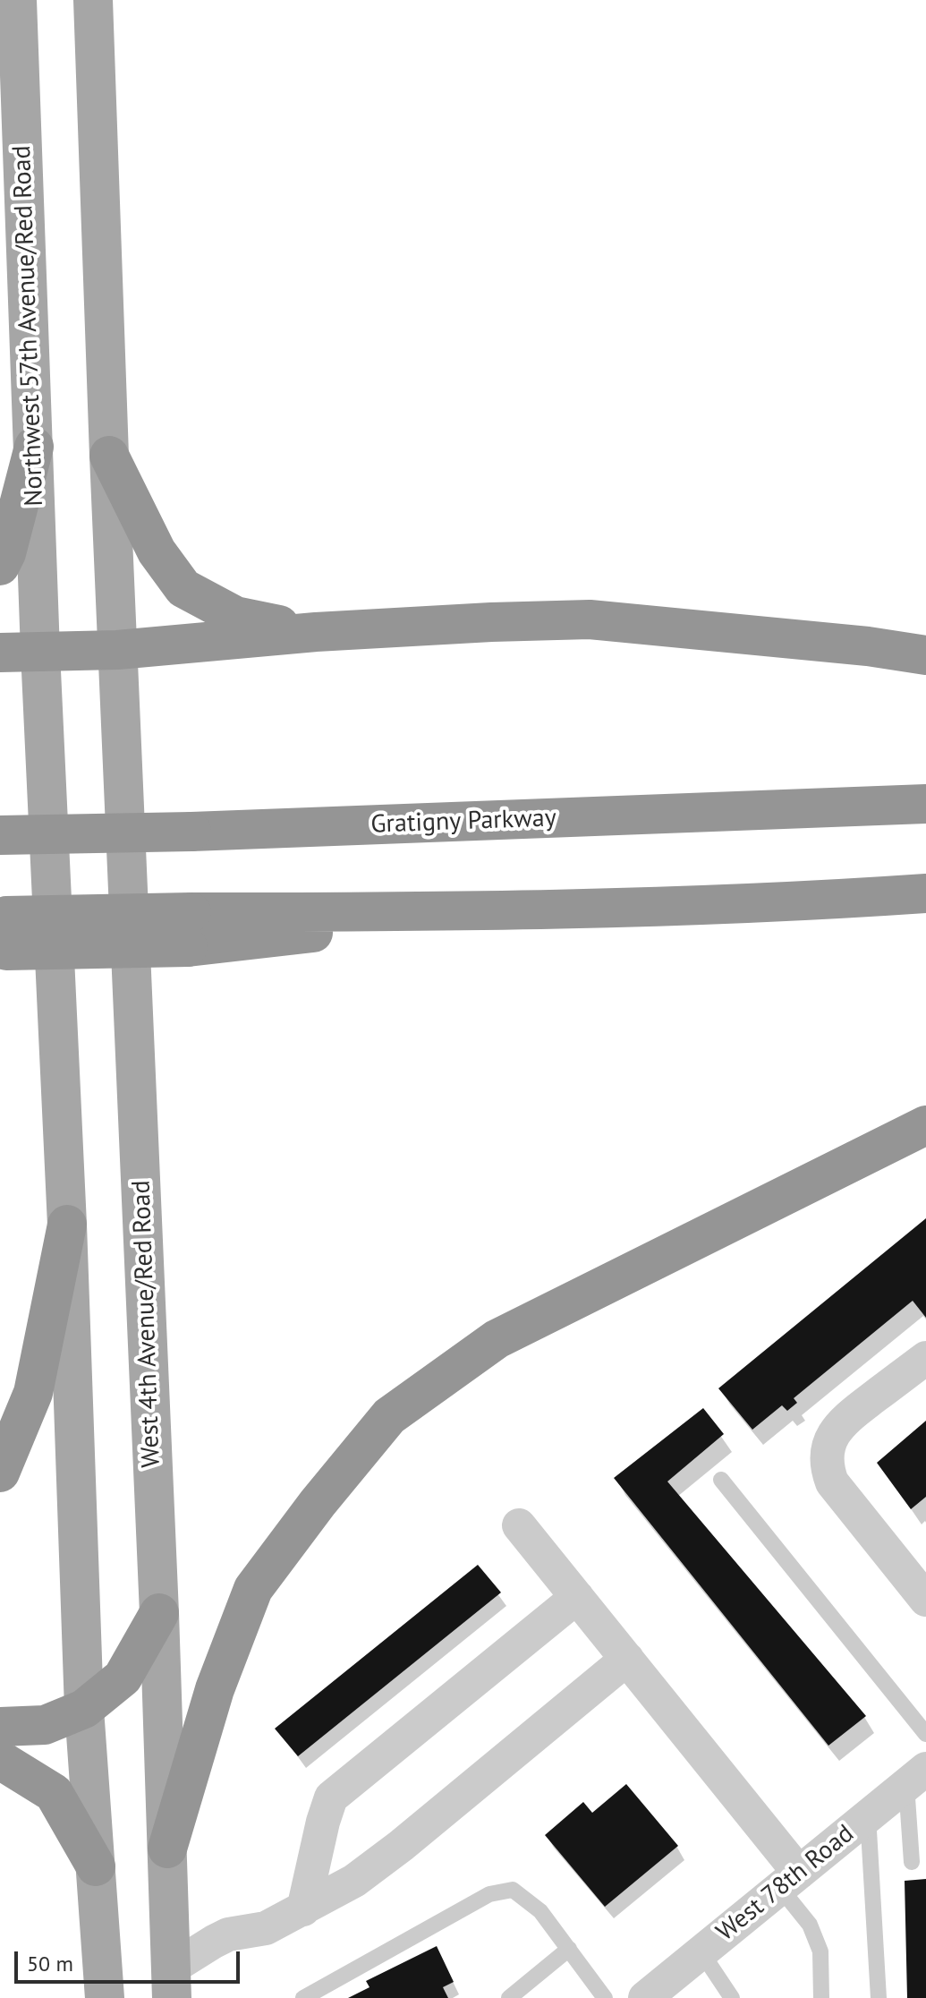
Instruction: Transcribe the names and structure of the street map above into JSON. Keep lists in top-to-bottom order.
{
  "streets": {
    "highway": ["Gratigny Parkway"],
    "main road": ["Northwest 57th Avenue/Red Road", "West 4th Avenue/Red Road"],
    "street": ["West 78th Road"]
  },
  "scale_bar": "50 m"
}
